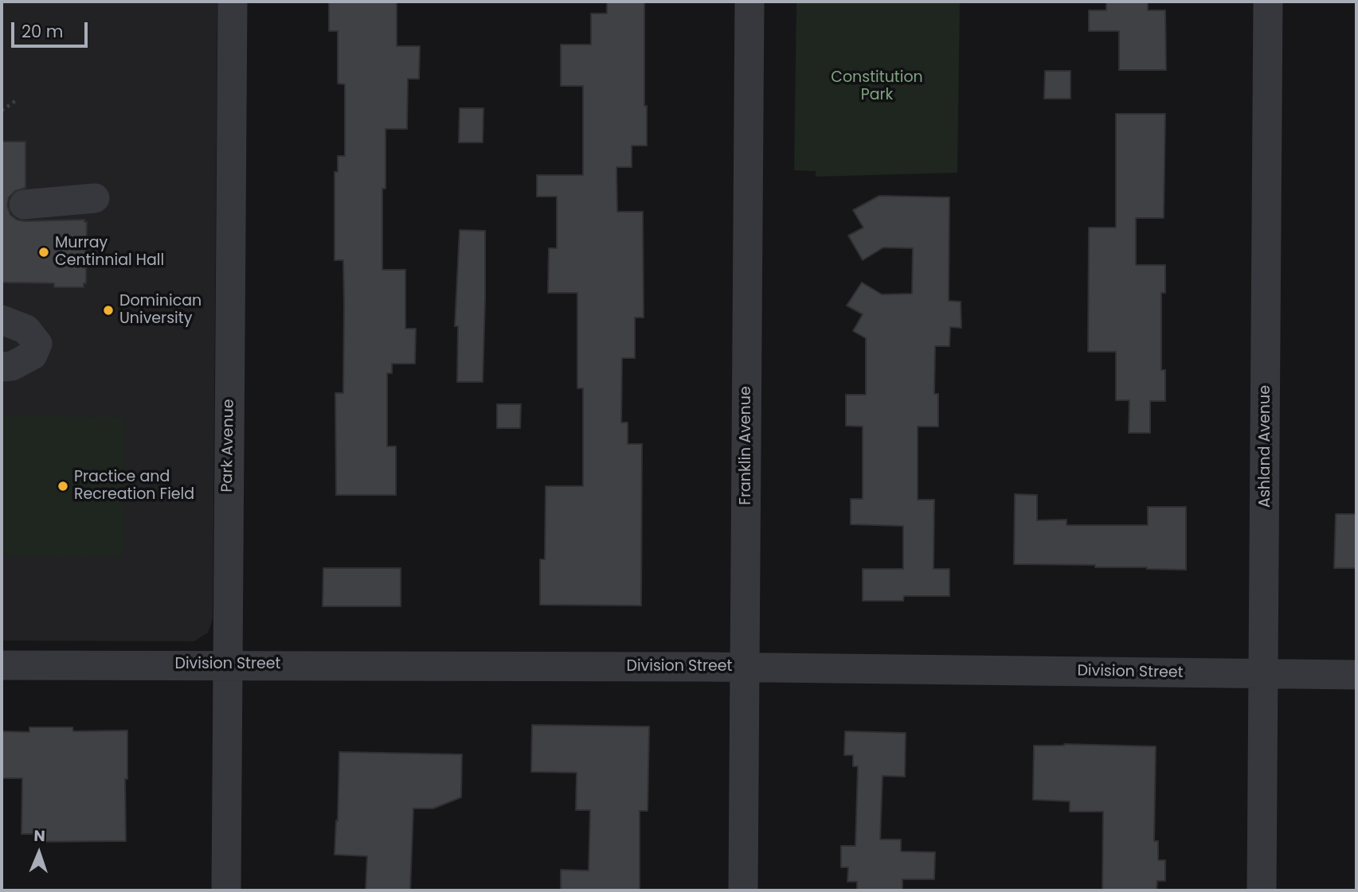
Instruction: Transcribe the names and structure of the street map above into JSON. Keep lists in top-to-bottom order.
{
  "streets": {
    "street": [
      "Park Avenue",
      "Franklin Avenue",
      "Ashland Avenue",
      "Division Street"
    ]
  },
  "crossings": [
    ["Park Avenue", "Division Street"],
    ["Franklin Avenue", "Division Street"],
    ["Ashland Avenue", "Division Street"]
  ],
  "parks": ["Constitution Park"],
  "places": ["Murray Centinnial Hall", "Dominican University", "Practice and Recreation Field"],
  "scale_bar": "20 m",
  "north": "top"
}
